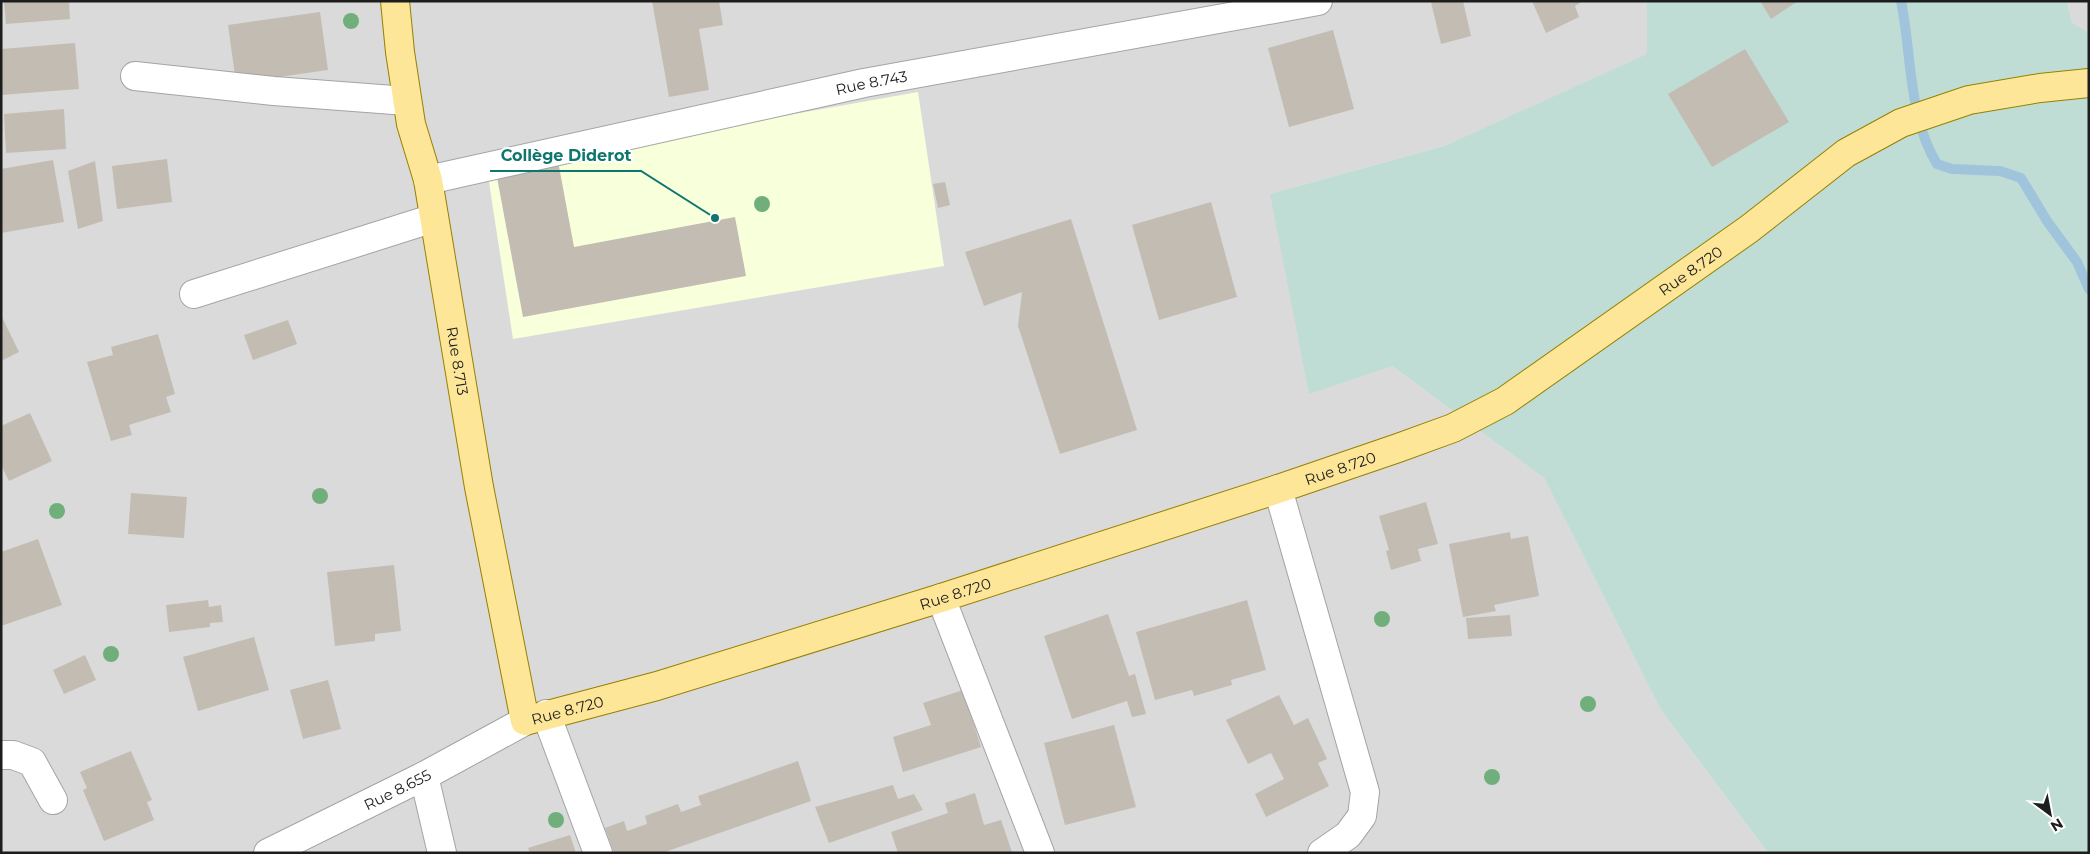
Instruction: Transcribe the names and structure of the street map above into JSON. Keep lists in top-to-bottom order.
{
  "streets": {
    "main road": ["Rue 8.720", "Rue 8.713"],
    "street": ["Rue 8.743", "Rue 8.655"]
  },
  "crossings": [
    ["Rue 8.743", "Rue 8.713"],
    ["Rue 8.720", "Rue 8.713"],
    ["Rue 8.720", "Rue 8.655"],
    ["Rue 8.713", "Rue 8.655"]
  ],
  "places": ["Collège Diderot"],
  "north": "bottom right"
}
